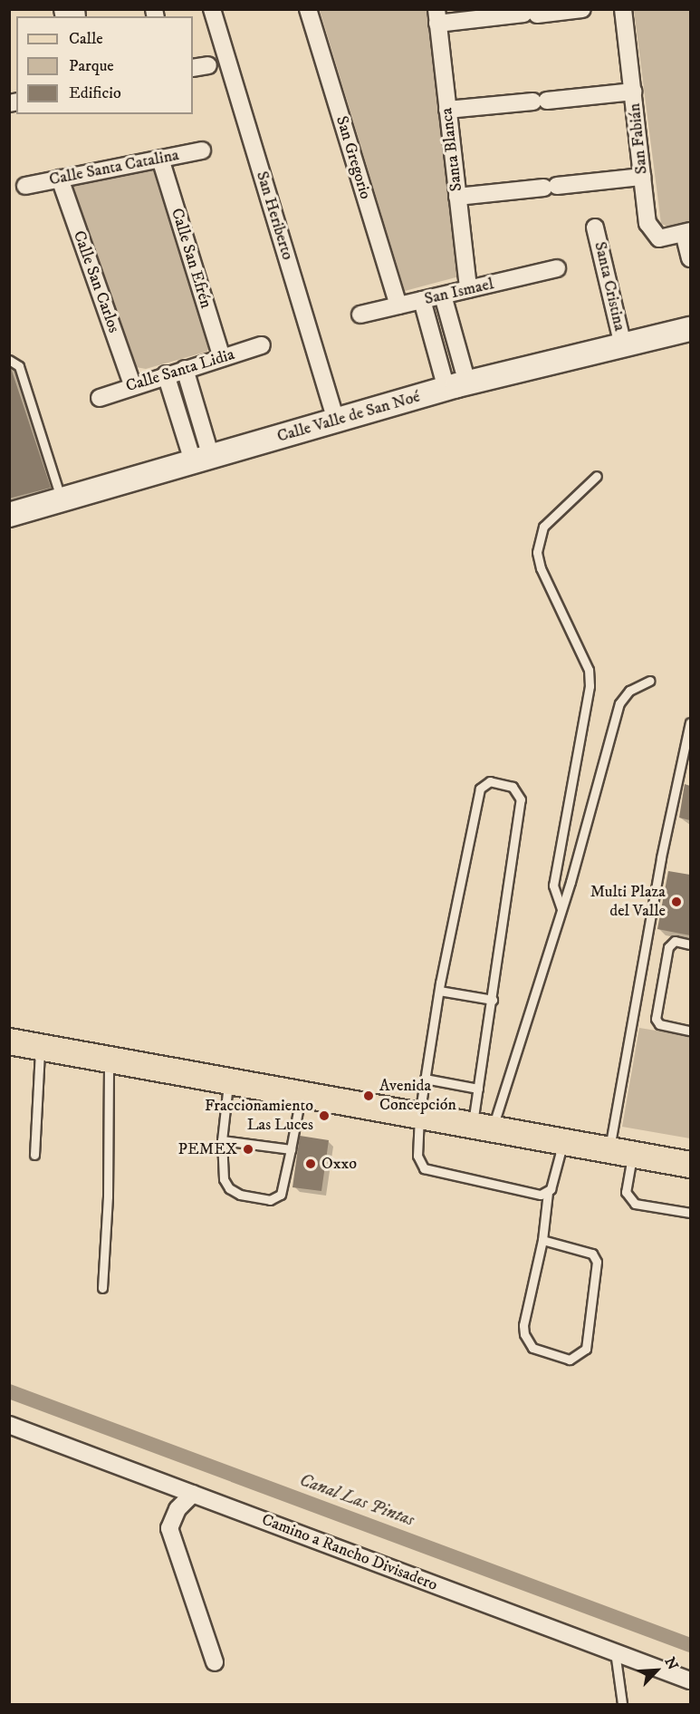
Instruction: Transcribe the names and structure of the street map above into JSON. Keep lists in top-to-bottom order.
{
  "streets": {
    "street": [
      "San Fabián",
      "Santa Blanca",
      "San Gregorio",
      "Calle Santa Catalina",
      "San Heriberto",
      "Calle San Efrén",
      "Calle San Carlos",
      "Santa Cristina",
      "San Ismael",
      "Calle Santa Lidia",
      "Calle Valle de San Noé",
      "Camino a Rancho Divisadero"
    ]
  },
  "crossings": [
    ["Santa Blanca", "San Ismael"],
    ["San Gregorio", "San Ismael"],
    ["Calle Santa Catalina", "Calle San Efrén"],
    ["Calle Santa Catalina", "Calle San Carlos"],
    ["San Heriberto", "Calle Valle de San Noé"],
    ["Calle San Efrén", "Calle Santa Lidia"],
    ["Calle San Carlos", "Calle Santa Lidia"],
    ["Santa Cristina", "Calle Valle de San Noé"]
  ],
  "water": ["Canal Las Pintas"],
  "places": [
    "Multi Plaza del Valle",
    "Avenida Concepción",
    "Fraccionamiento Las Luces",
    "PEMEX",
    "Oxxo"
  ],
  "legend": ["Calle", "Parque", "Edificio"],
  "north": "top right"
}
